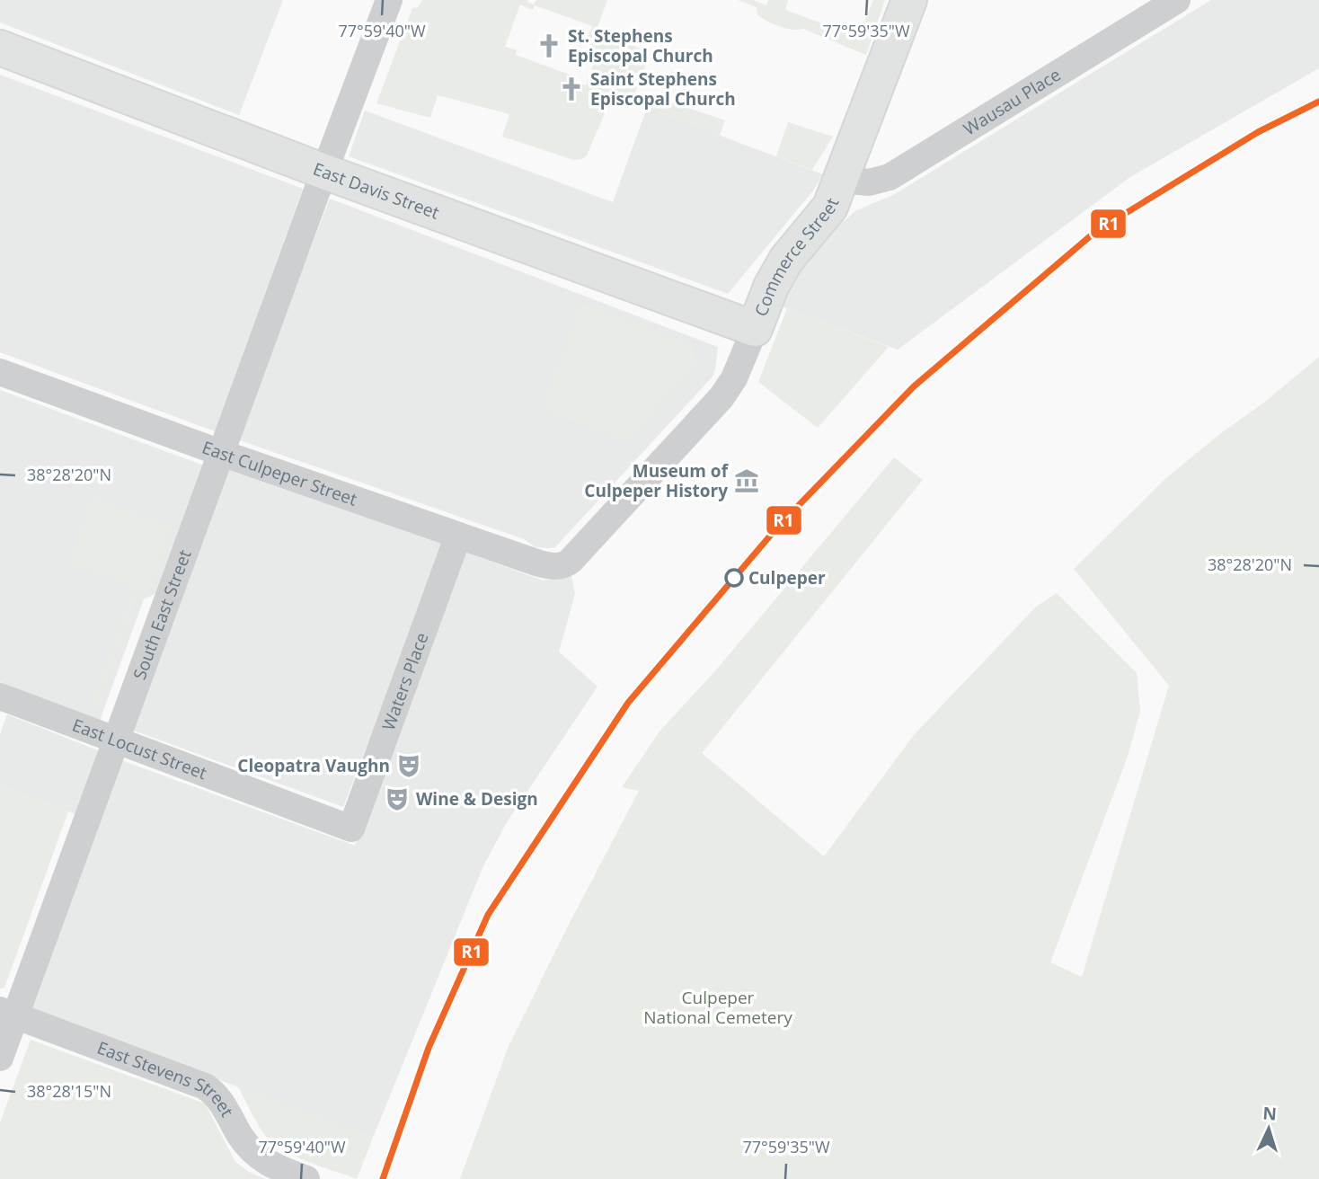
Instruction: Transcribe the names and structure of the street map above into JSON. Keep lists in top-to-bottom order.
{
  "streets": {
    "street": [
      "Wausau Place",
      "East Davis Street",
      "Commerce Street",
      "East Culpeper Street",
      "South East Street",
      "Waters Place",
      "East Locust Street",
      "East Stevens Street"
    ]
  },
  "crossings": [
    ["Wausau Place", "Commerce Street"],
    ["East Davis Street", "Commerce Street"],
    ["East Davis Street", "South East Street"],
    ["Commerce Street", "East Culpeper Street"],
    ["East Culpeper Street", "South East Street"],
    ["East Culpeper Street", "Waters Place"],
    ["South East Street", "East Locust Street"],
    ["South East Street", "East Stevens Street"],
    ["Waters Place", "East Locust Street"]
  ],
  "parks": ["Culpeper National Cemetery"],
  "places": {
    "church": ["St. Stephens Episcopal Church", "Saint Stephens Episcopal Church"],
    "museum": ["Museum of Culpeper History"],
    "other": ["Culpeper"],
    "theatre": ["Cleopatra Vaughn", "Wine & Design"]
  },
  "lines": ["transit line R1"],
  "north": "top",
  "coordinates": [
    "77°59'40\"W",
    "77°59'35\"W",
    "38°28'20\"N",
    "38°28'15\"N"
  ]
}
